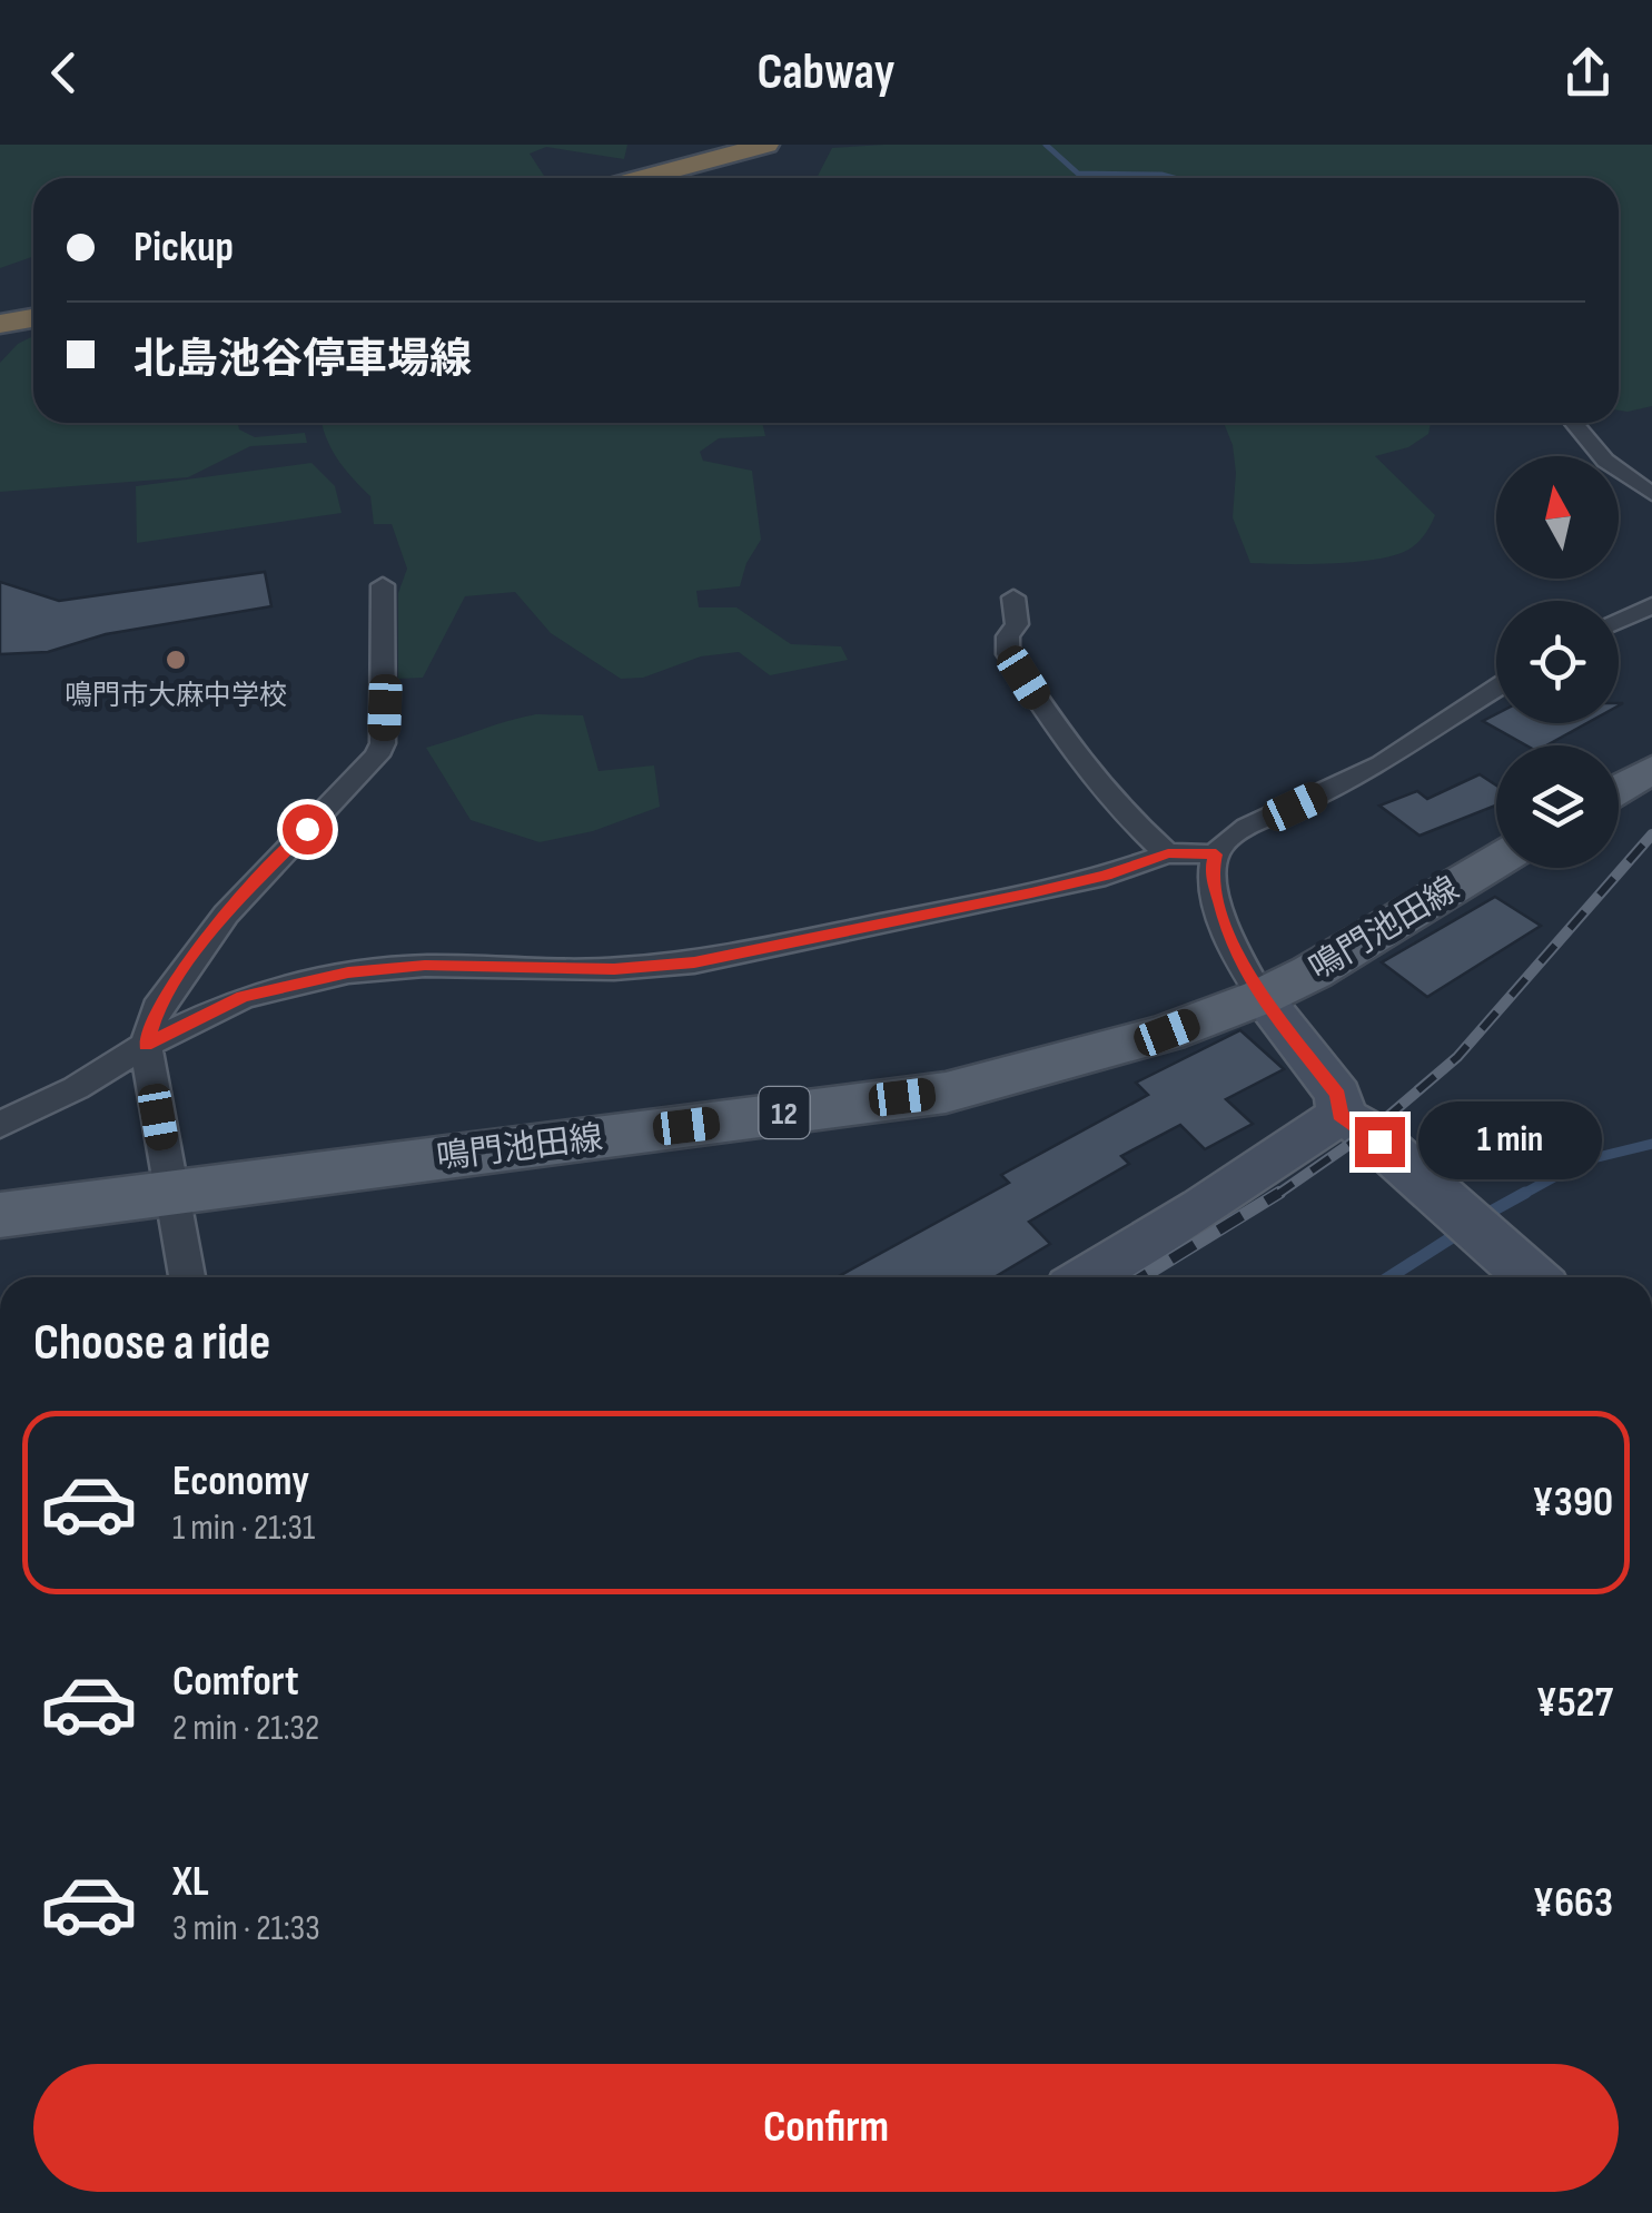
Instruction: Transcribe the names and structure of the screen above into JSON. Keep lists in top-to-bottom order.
{
  "streets": {
    "main road": ["鳴門池田線", "12"]
  },
  "places": ["鳴門市大麻中学校"],
  "north": "top",
  "page": {
    "header": "Cabway",
    "banner": ["Pickup", "北島池谷停車場線"],
    "bubble": "1 min",
    "heading": "Choose a ride",
    "list": [
      {
        "name": "Economy",
        "note": "1 min · 21:31",
        "value": "¥390"
      },
      {
        "name": "Comfort",
        "note": "2 min · 21:32",
        "value": "¥527"
      },
      {
        "name": "XL",
        "note": "3 min · 21:33",
        "value": "¥663"
      }
    ],
    "buttons": "Confirm"
  }
}
